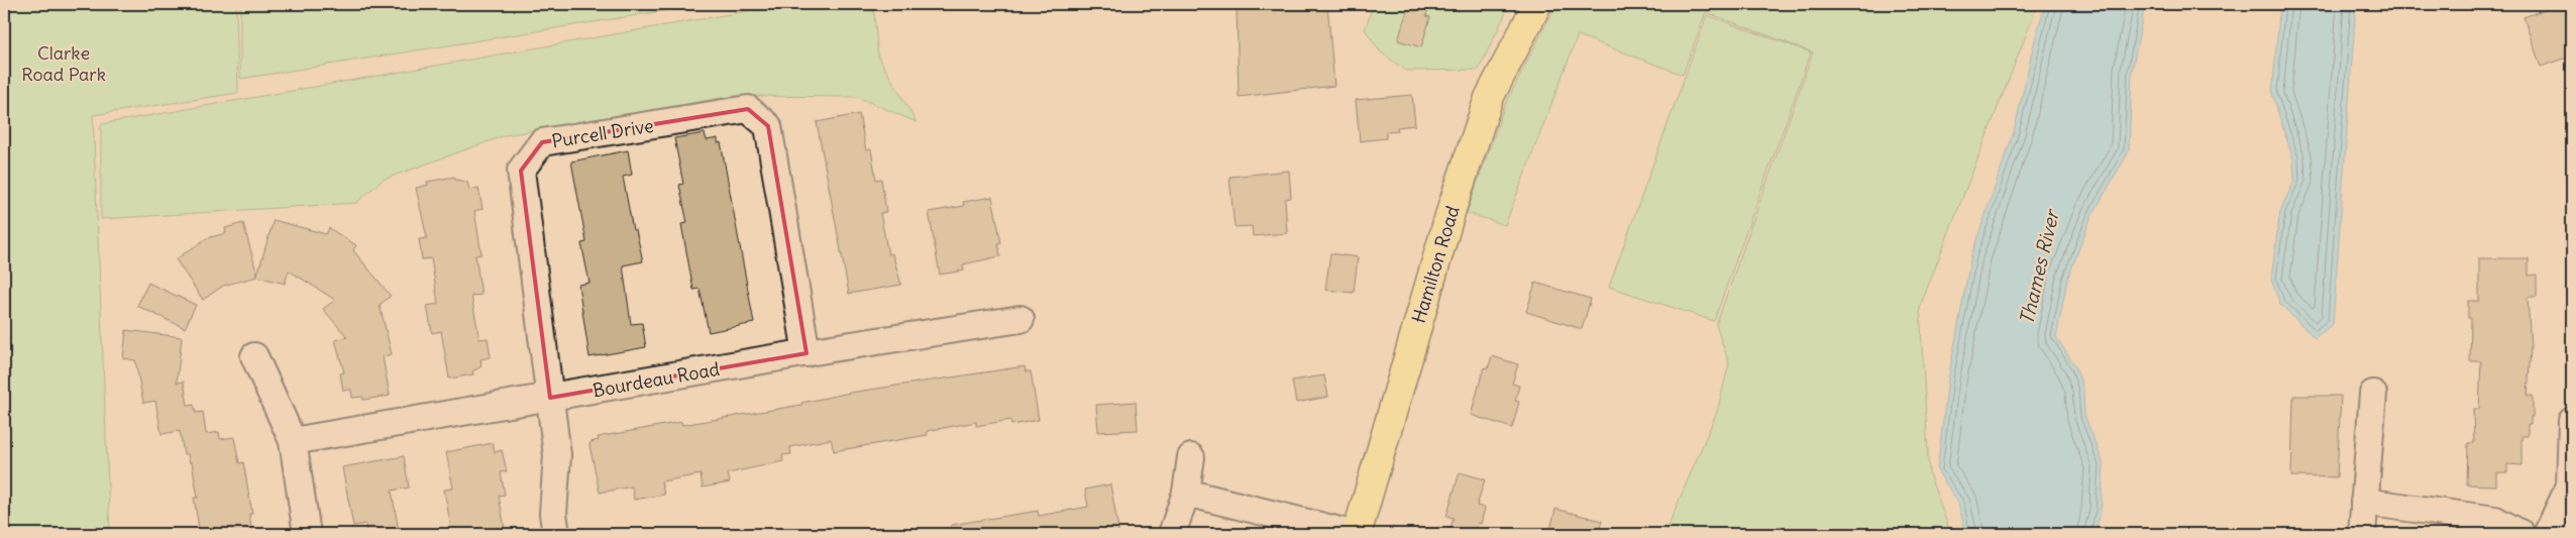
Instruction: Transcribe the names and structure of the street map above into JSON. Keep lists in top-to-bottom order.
{
  "streets": {
    "main road": ["Hamilton Road"],
    "street": ["Purcell Drive", "Bourdeau Road"]
  },
  "crossings": [
    ["Purcell Drive", "Bourdeau Road"]
  ],
  "water": ["Thames River"],
  "parks": ["Clarke Road Park"]
}
